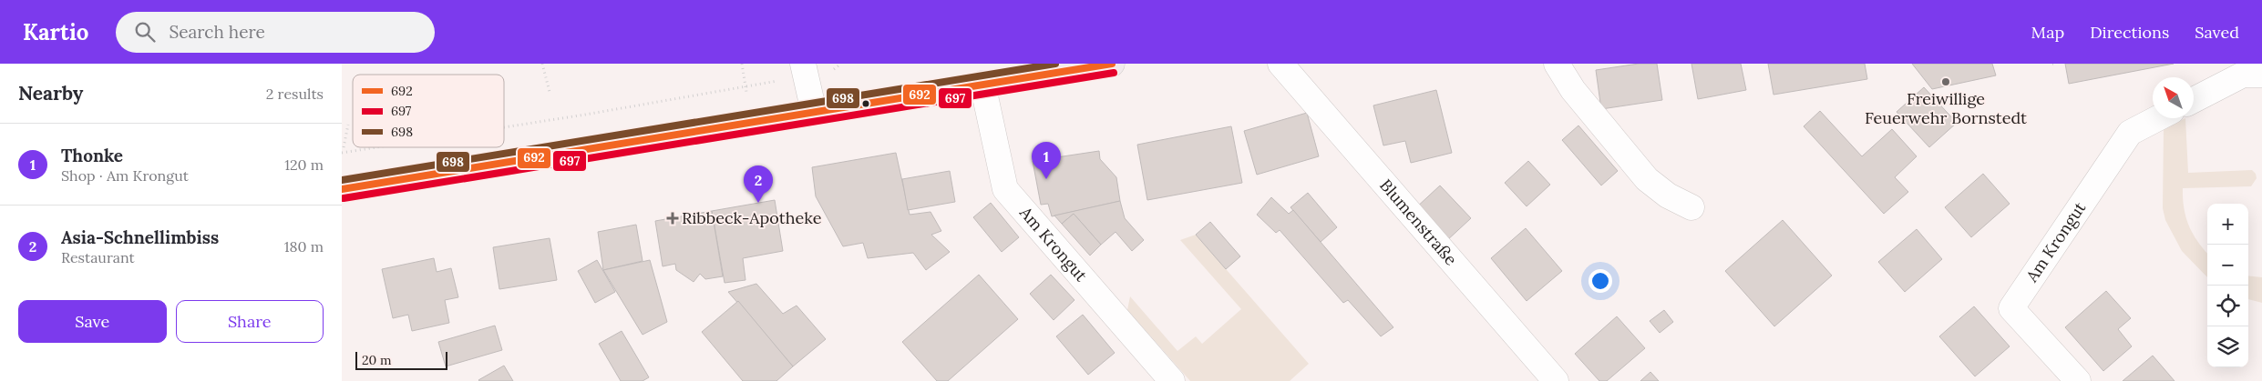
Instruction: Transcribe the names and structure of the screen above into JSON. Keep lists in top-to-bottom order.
{
  "streets": {
    "street": ["Blumenstraße", "Am Krongut"]
  },
  "places": {
    "other": ["Freiwillige Feuerwehr Bornstedt"],
    "health": ["Ribbeck-Apotheke"]
  },
  "lines": ["transit line 692", "transit line 698", "transit line 697"],
  "legend": ["692", "697", "698"],
  "scale_bar": "20 m",
  "north": "top left",
  "page": {
    "header": "Kartio",
    "search": "Search here",
    "nav": ["Map", "Directions", "Saved"],
    "heading": ["Nearby", "2 results"],
    "list": [
      {
        "mark": "1",
        "name": "Thonke",
        "note": "Shop · Am Krongut",
        "value": "120 m"
      },
      {
        "mark": "2",
        "name": "Asia-Schnellimbiss",
        "note": "Restaurant",
        "value": "180 m"
      }
    ],
    "pins": ["1", "2"],
    "map_buttons": ["+", "−"],
    "buttons": ["Save", "Share"],
    "scale": "20 m"
  }
}
